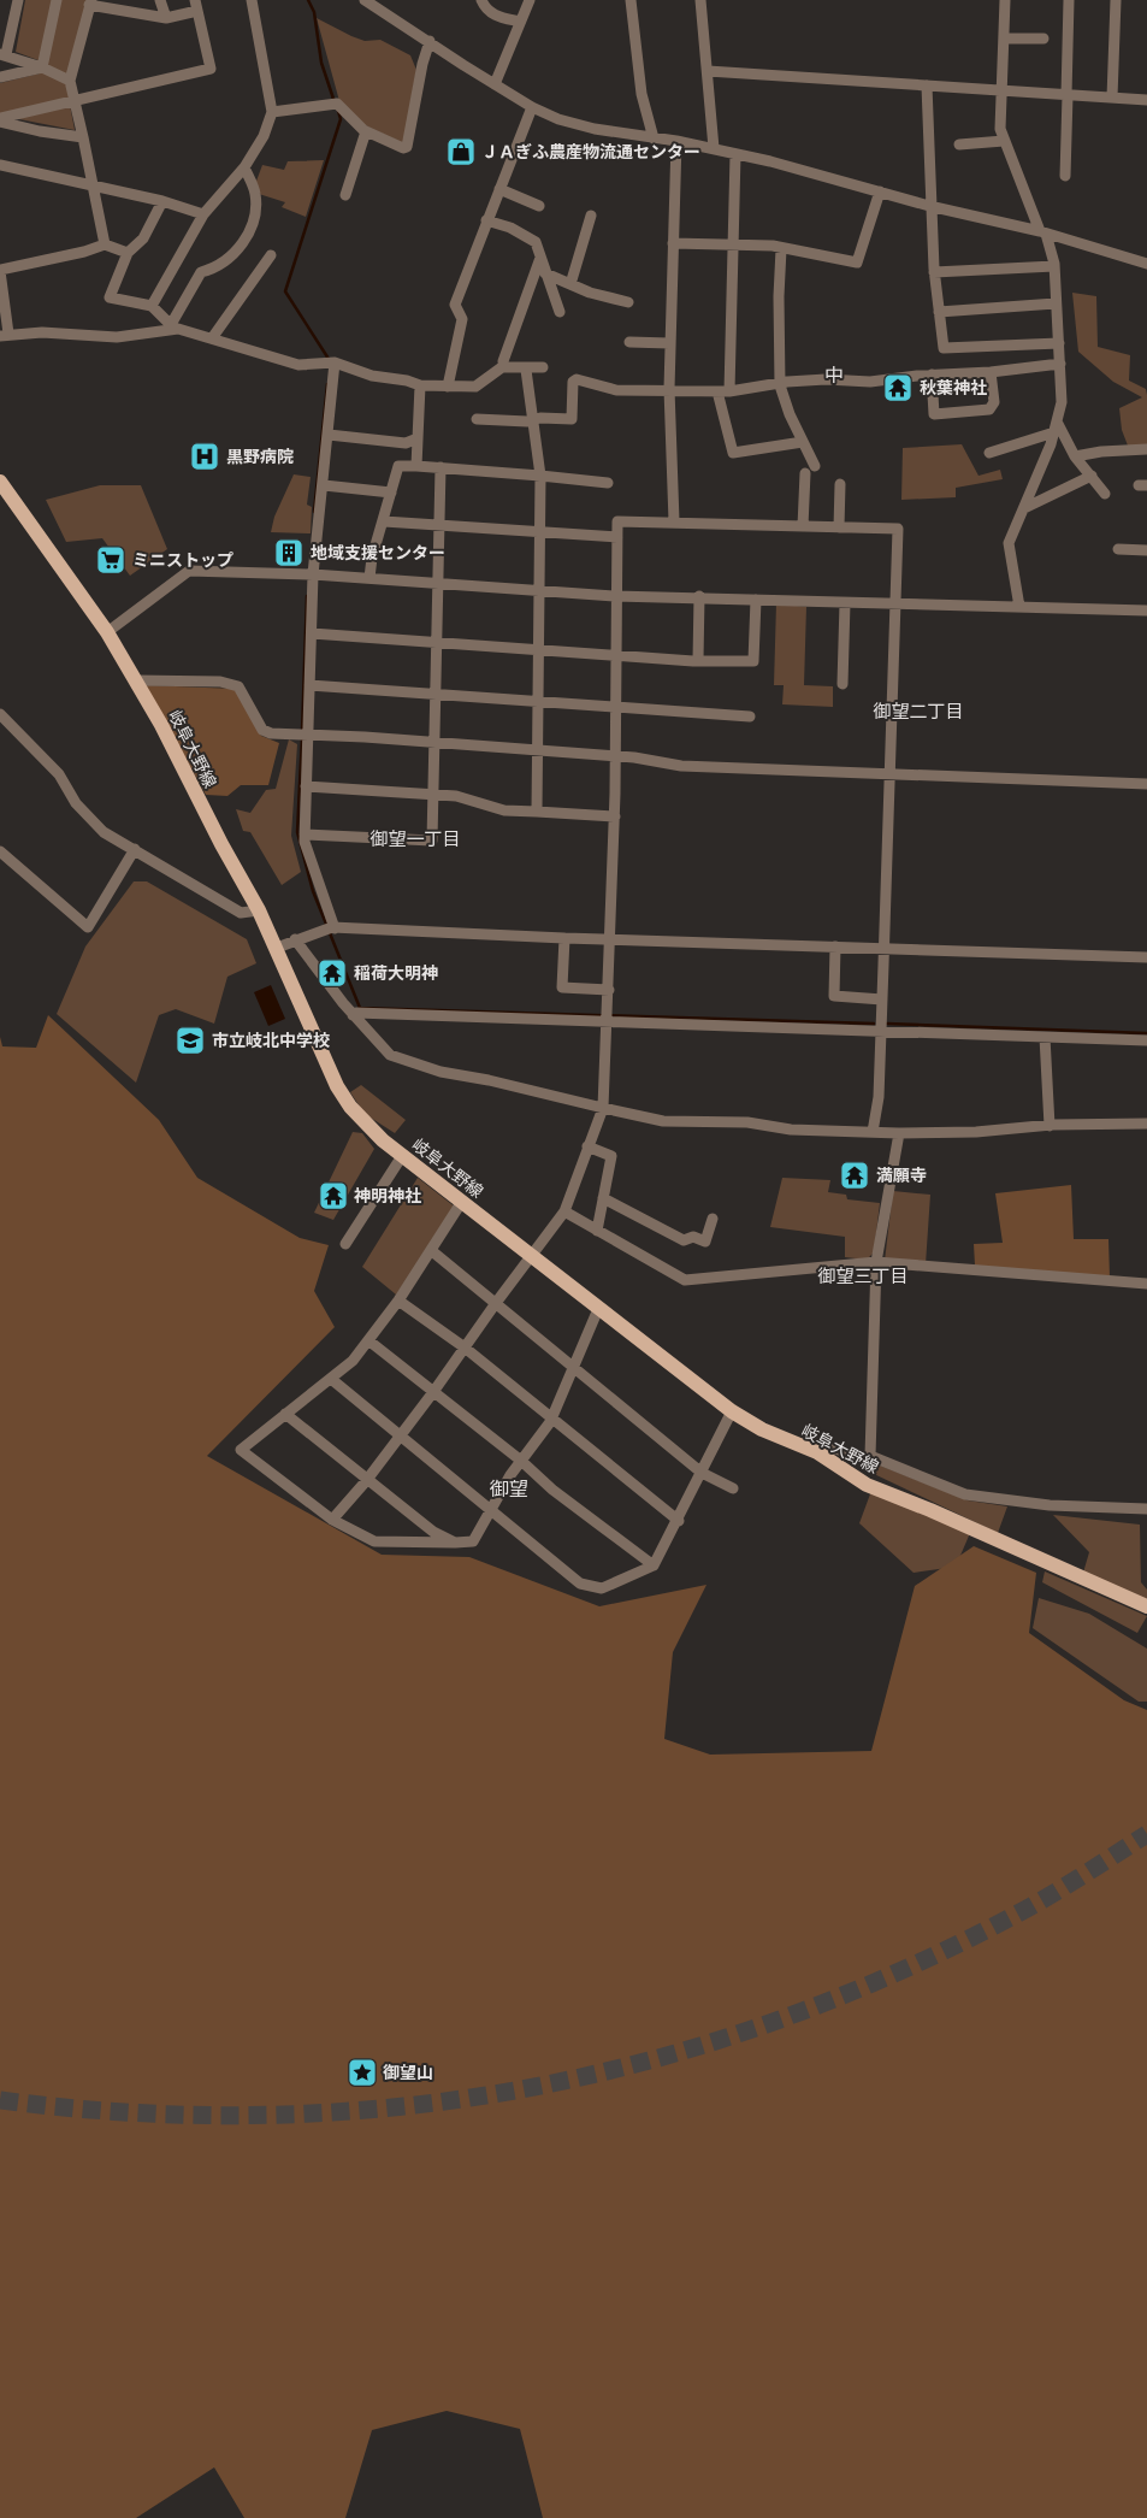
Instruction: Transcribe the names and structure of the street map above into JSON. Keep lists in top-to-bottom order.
{
  "streets": {
    "main road": ["岐阜大野線"]
  },
  "districts": [
    "中",
    "御望二丁目",
    "御望一丁目",
    "御望三丁目",
    "御望"
  ],
  "places": {
    "shop": ["ＪＡぎふ農産物流通センター"],
    "temple": [
      "秋葉神社",
      "稲荷大明神",
      "満願寺",
      "神明神社"
    ],
    "hospital": ["黒野病院"],
    "building": ["地域支援センター"],
    "supermarket": ["ミニストップ"],
    "school or university": ["市立岐北中学校"],
    "place": ["御望山"]
  }
}
